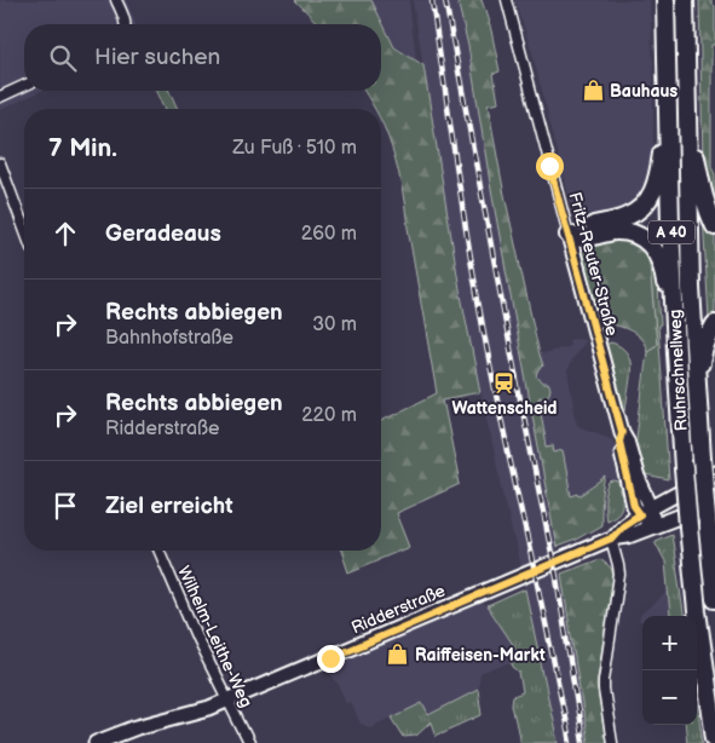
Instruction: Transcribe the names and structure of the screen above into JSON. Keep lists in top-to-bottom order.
{
  "streets": {
    "highway": ["A 40", "Ruhrschnellweg"],
    "street": ["Fritz-Reuter-Straße", "Ridderstraße", "Wilhelm-Leithe-Weg"]
  },
  "crossings": [
    ["Ridderstraße", "Wilhelm-Leithe-Weg"]
  ],
  "places": {
    "shop": ["Bauhaus", "Raiffeisen-Markt"],
    "station": ["Wattenscheid"]
  },
  "page": {
    "search": "Hier suchen",
    "heading": ["7 Min.", "Zu Fuß · 510 m"],
    "list": [
      ["Geradeaus", "260 m"],
      ["Rechts abbiegen", "Bahnhofstraße", "30 m"],
      ["Rechts abbiegen", "Ridderstraße", "220 m"],
      "Ziel erreicht"
    ],
    "map_buttons": ["+", "−"]
  }
}
